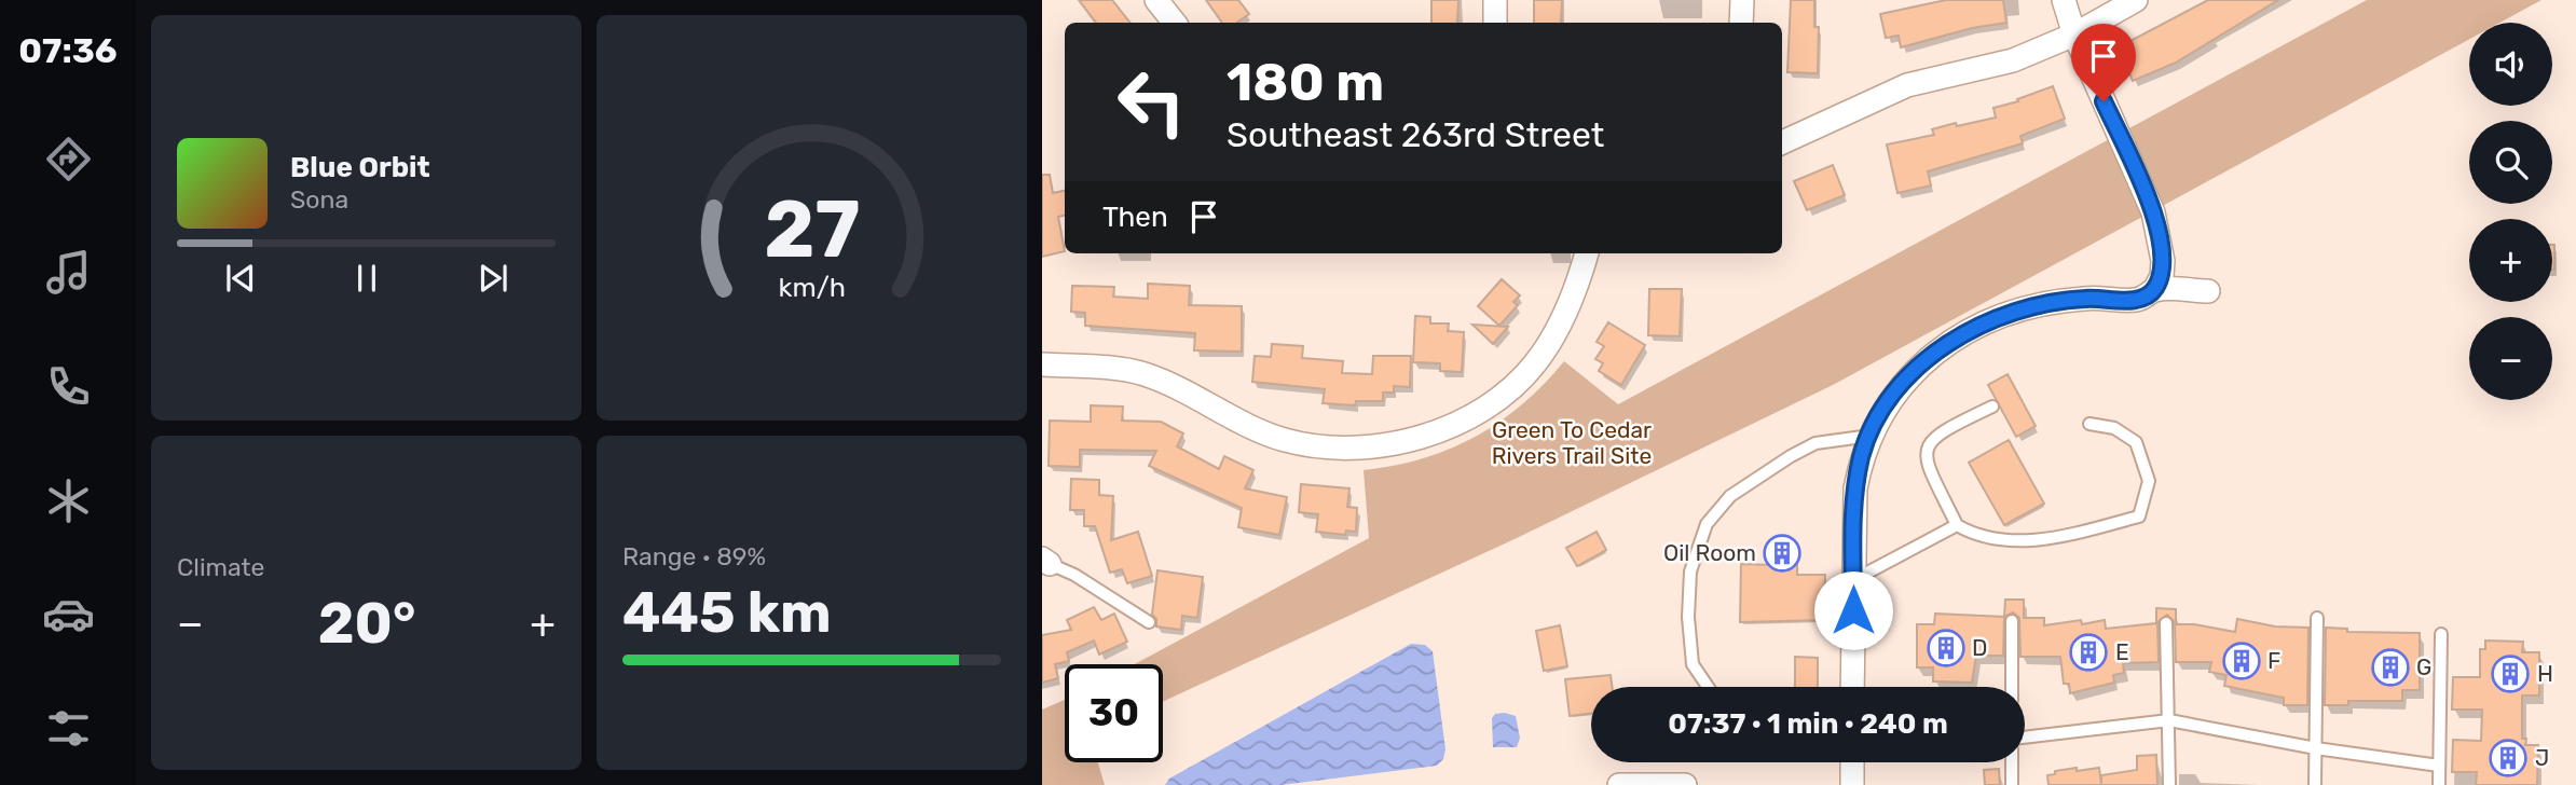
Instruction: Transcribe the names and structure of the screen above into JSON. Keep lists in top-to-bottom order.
{
  "parks": ["Green To Cedar Rivers Trail Site"],
  "places": {
    "building": [
      "Oil Room",
      "D",
      "E",
      "F",
      "G",
      "H",
      "J"
    ]
  },
  "page": {
    "tabs": "07:36",
    "map_buttons": ["+", "−"],
    "turn": ["180 m", "Southeast 263rd Street"],
    "song": ["Blue Orbit", "Sona"],
    "then": "Then",
    "tile": [
      "Climate",
      ["Range · 89%", "445 km"]
    ],
    "heat": ["−", "20°", "+"],
    "limit": "30",
    "trip": "07:37 · 1 min · 240 m",
    "gauge": ["27", "km/h"]
  }
}
